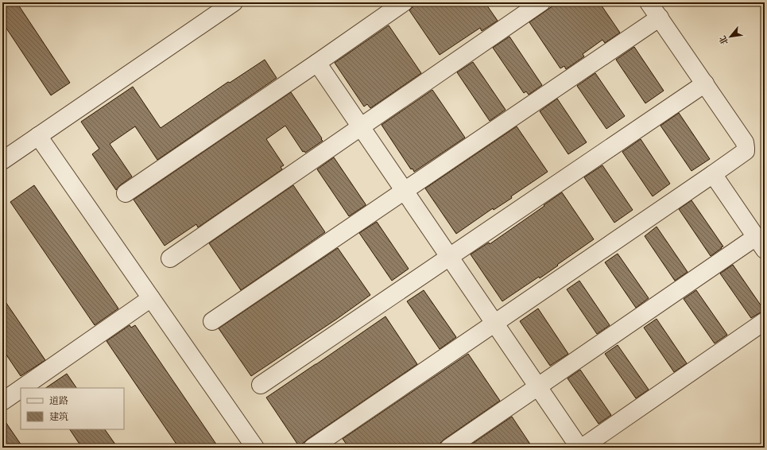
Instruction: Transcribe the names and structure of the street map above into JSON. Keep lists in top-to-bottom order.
{
  "legend": ["道路", "建筑"],
  "north": "bottom left"
}
